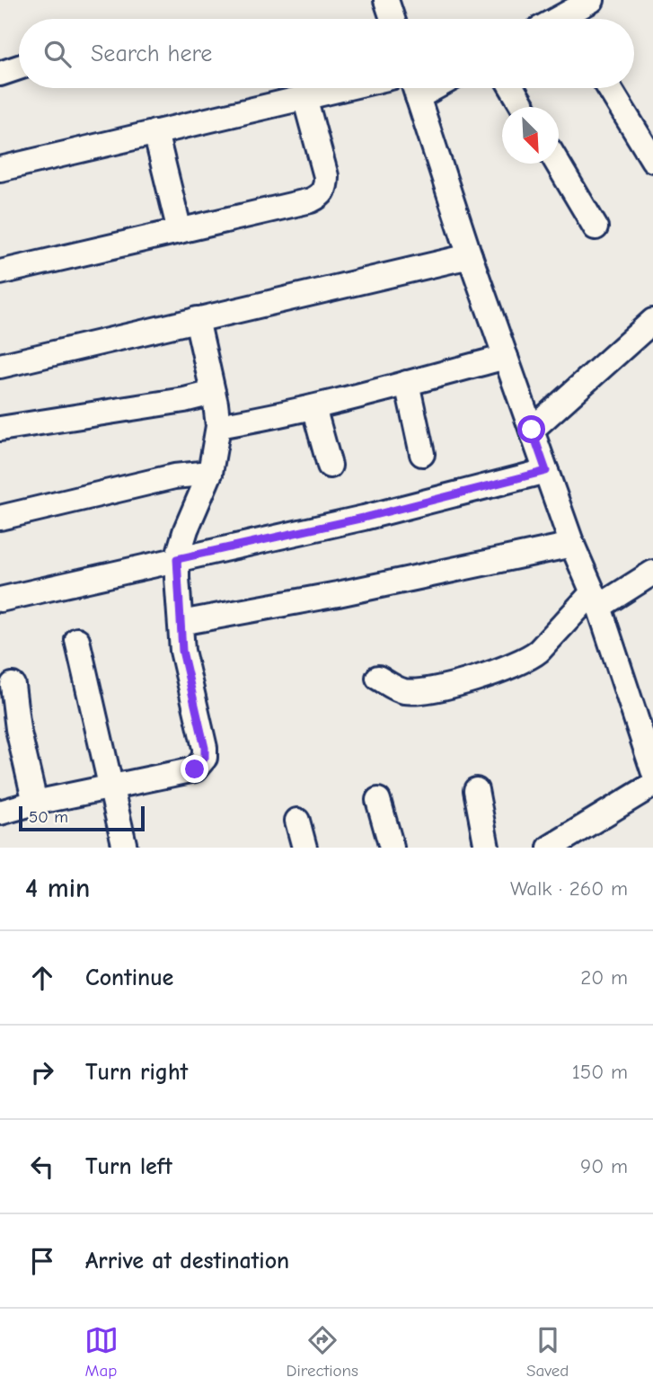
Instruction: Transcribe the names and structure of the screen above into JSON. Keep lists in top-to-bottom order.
{
  "scale_bar": "50 m",
  "north": "bottom right",
  "page": {
    "search": "Search here",
    "scale": "50 m",
    "heading": ["4 min", "Walk · 260 m"],
    "list": [
      ["Continue", "20 m"],
      ["Turn right", "150 m"],
      ["Turn left", "90 m"],
      "Arrive at destination"
    ],
    "nav": ["Map", "Directions", "Saved"]
  }
}
